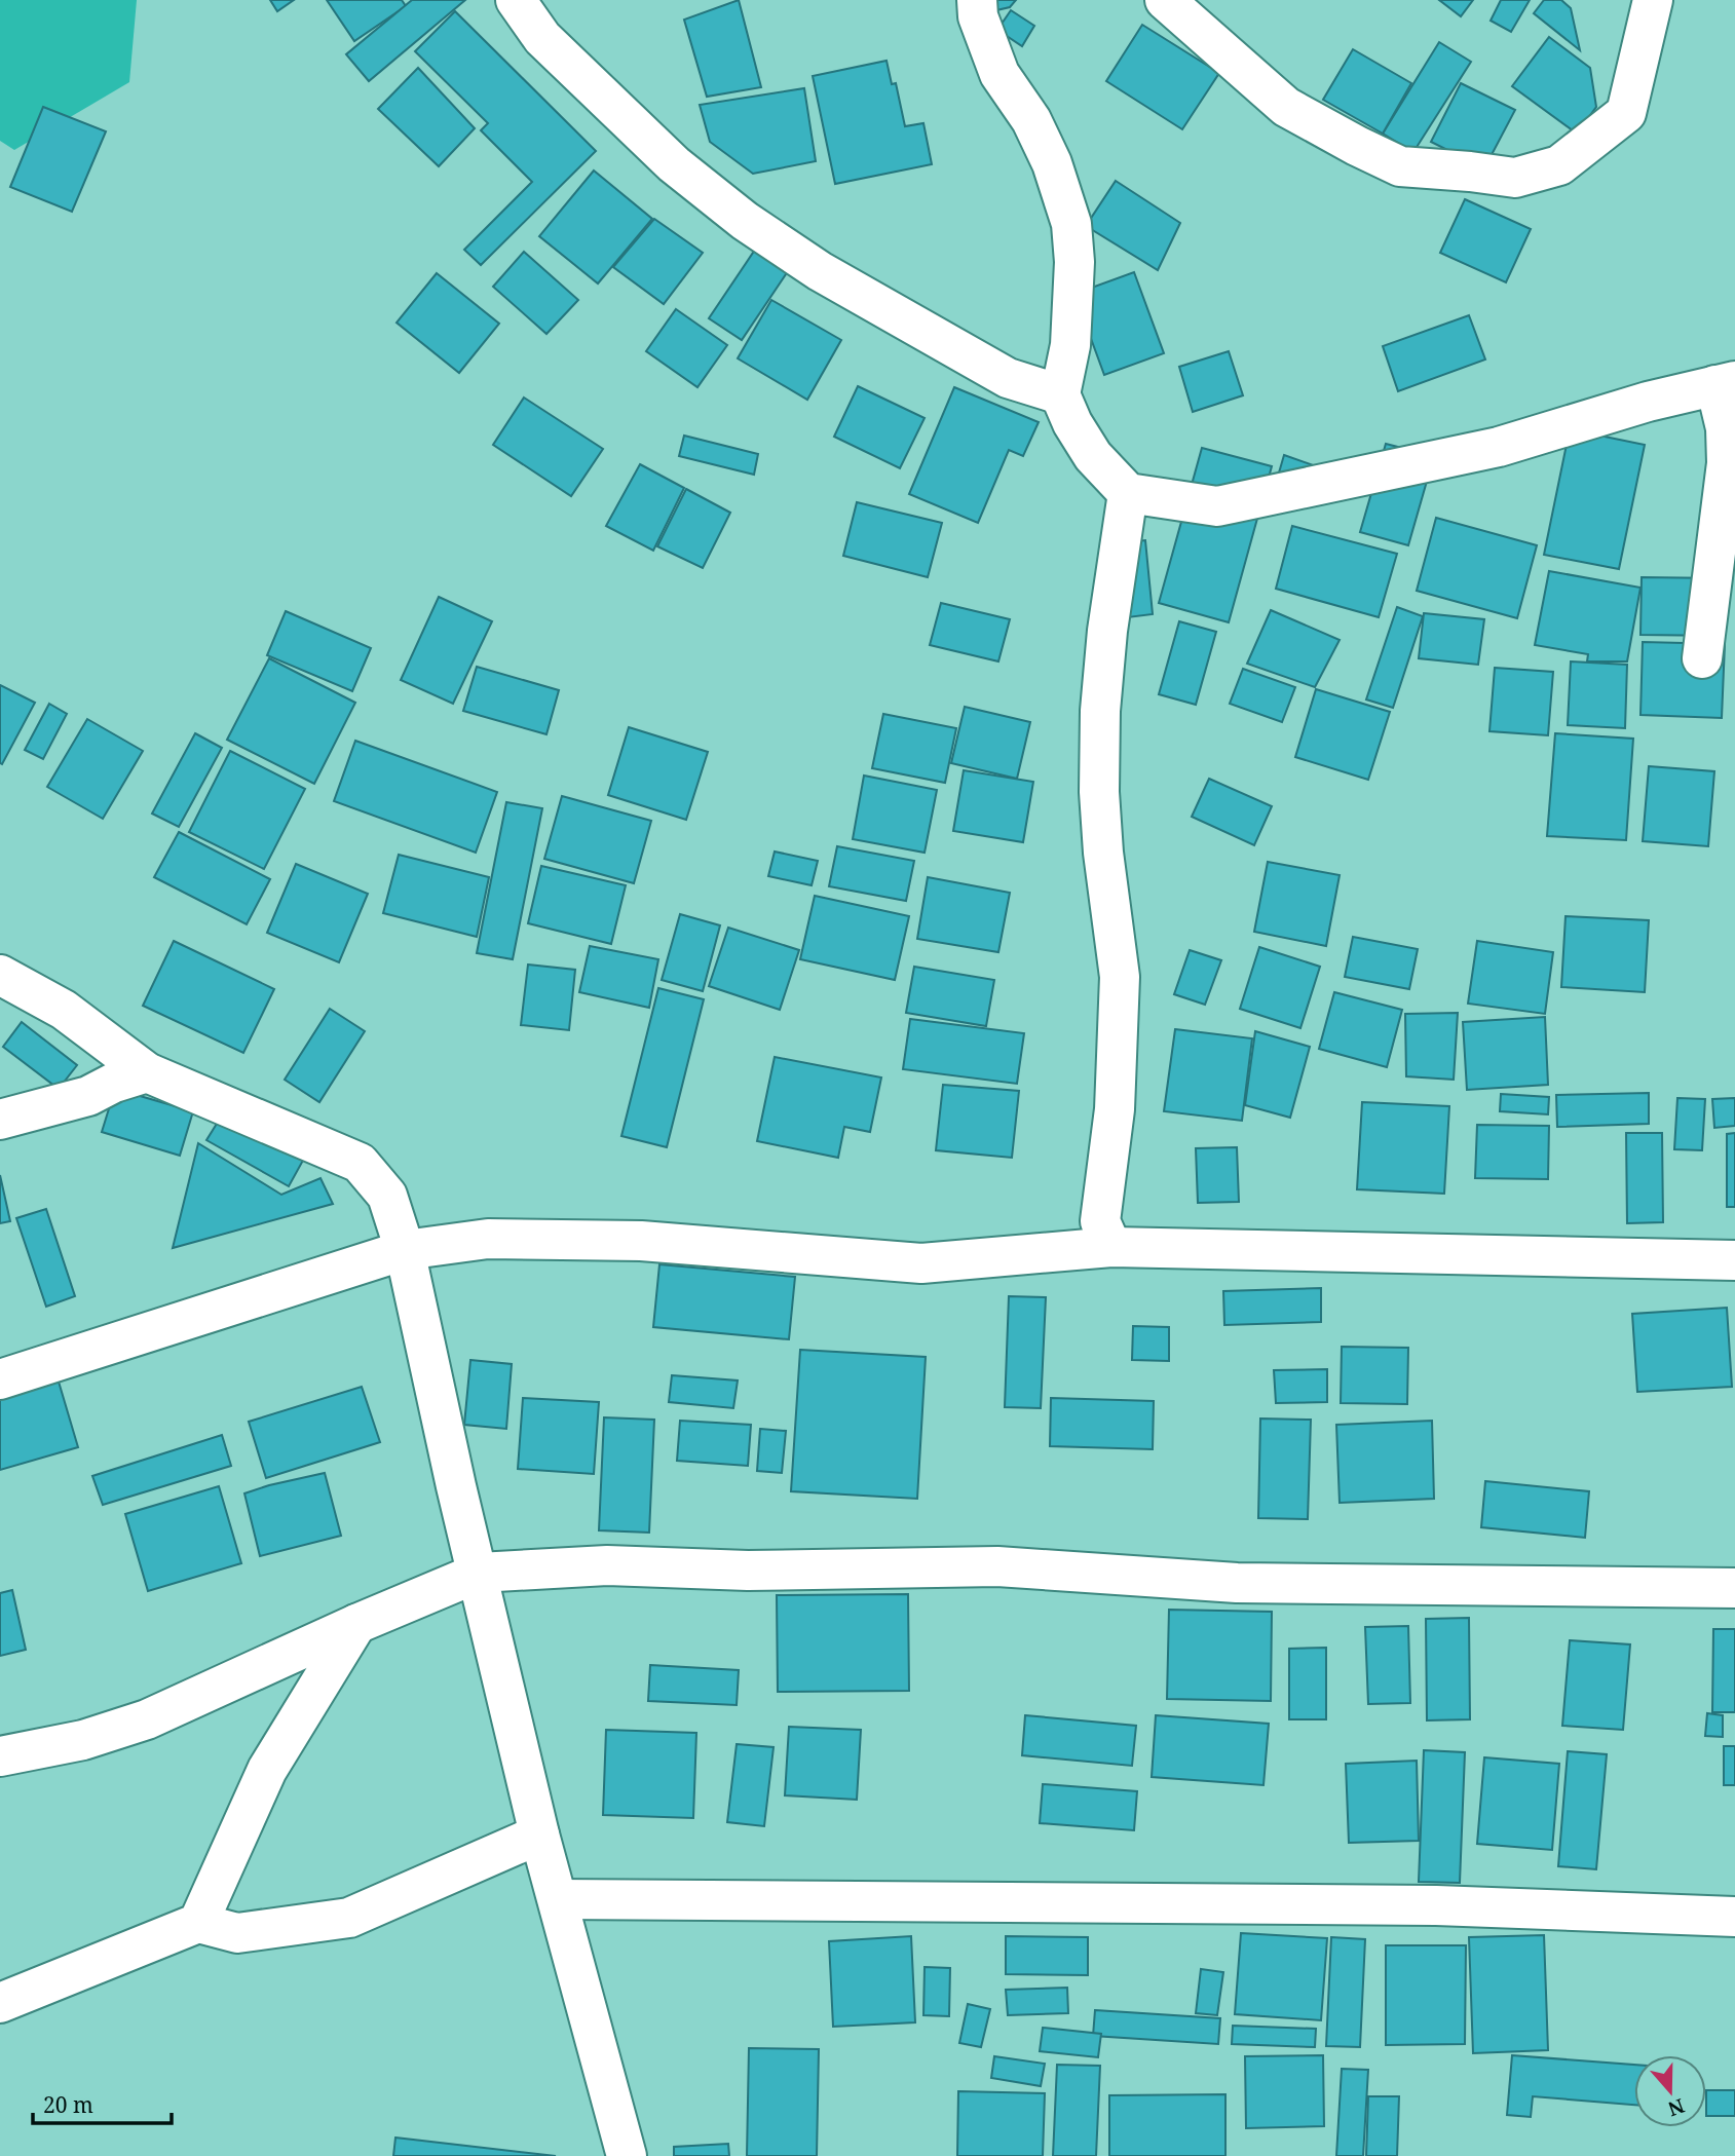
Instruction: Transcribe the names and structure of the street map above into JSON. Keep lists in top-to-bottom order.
{
  "scale_bar": "20 m",
  "north": "bottom"
}
